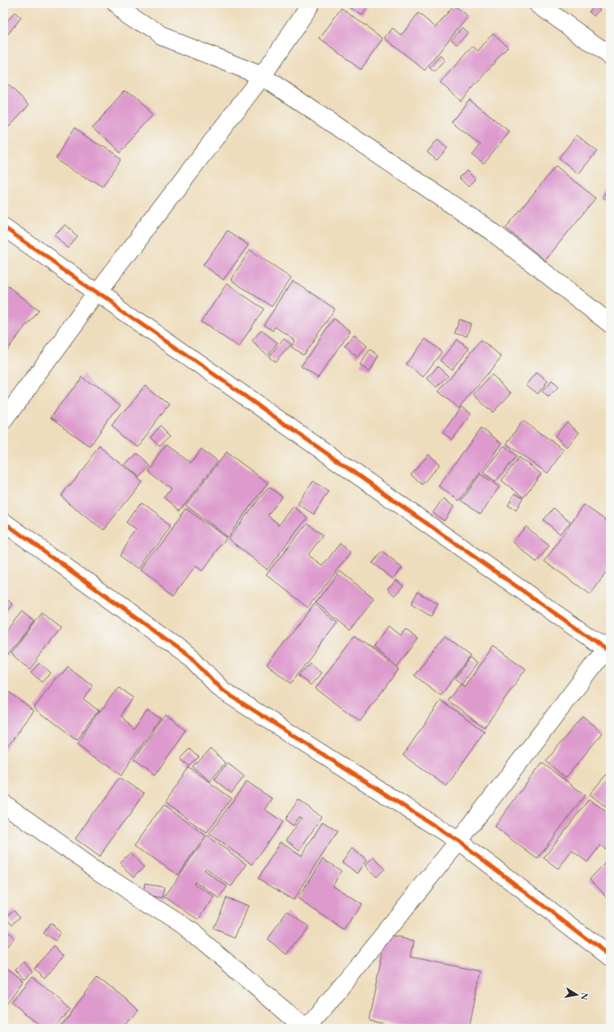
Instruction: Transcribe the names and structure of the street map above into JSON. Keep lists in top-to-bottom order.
{
  "north": "right"
}
